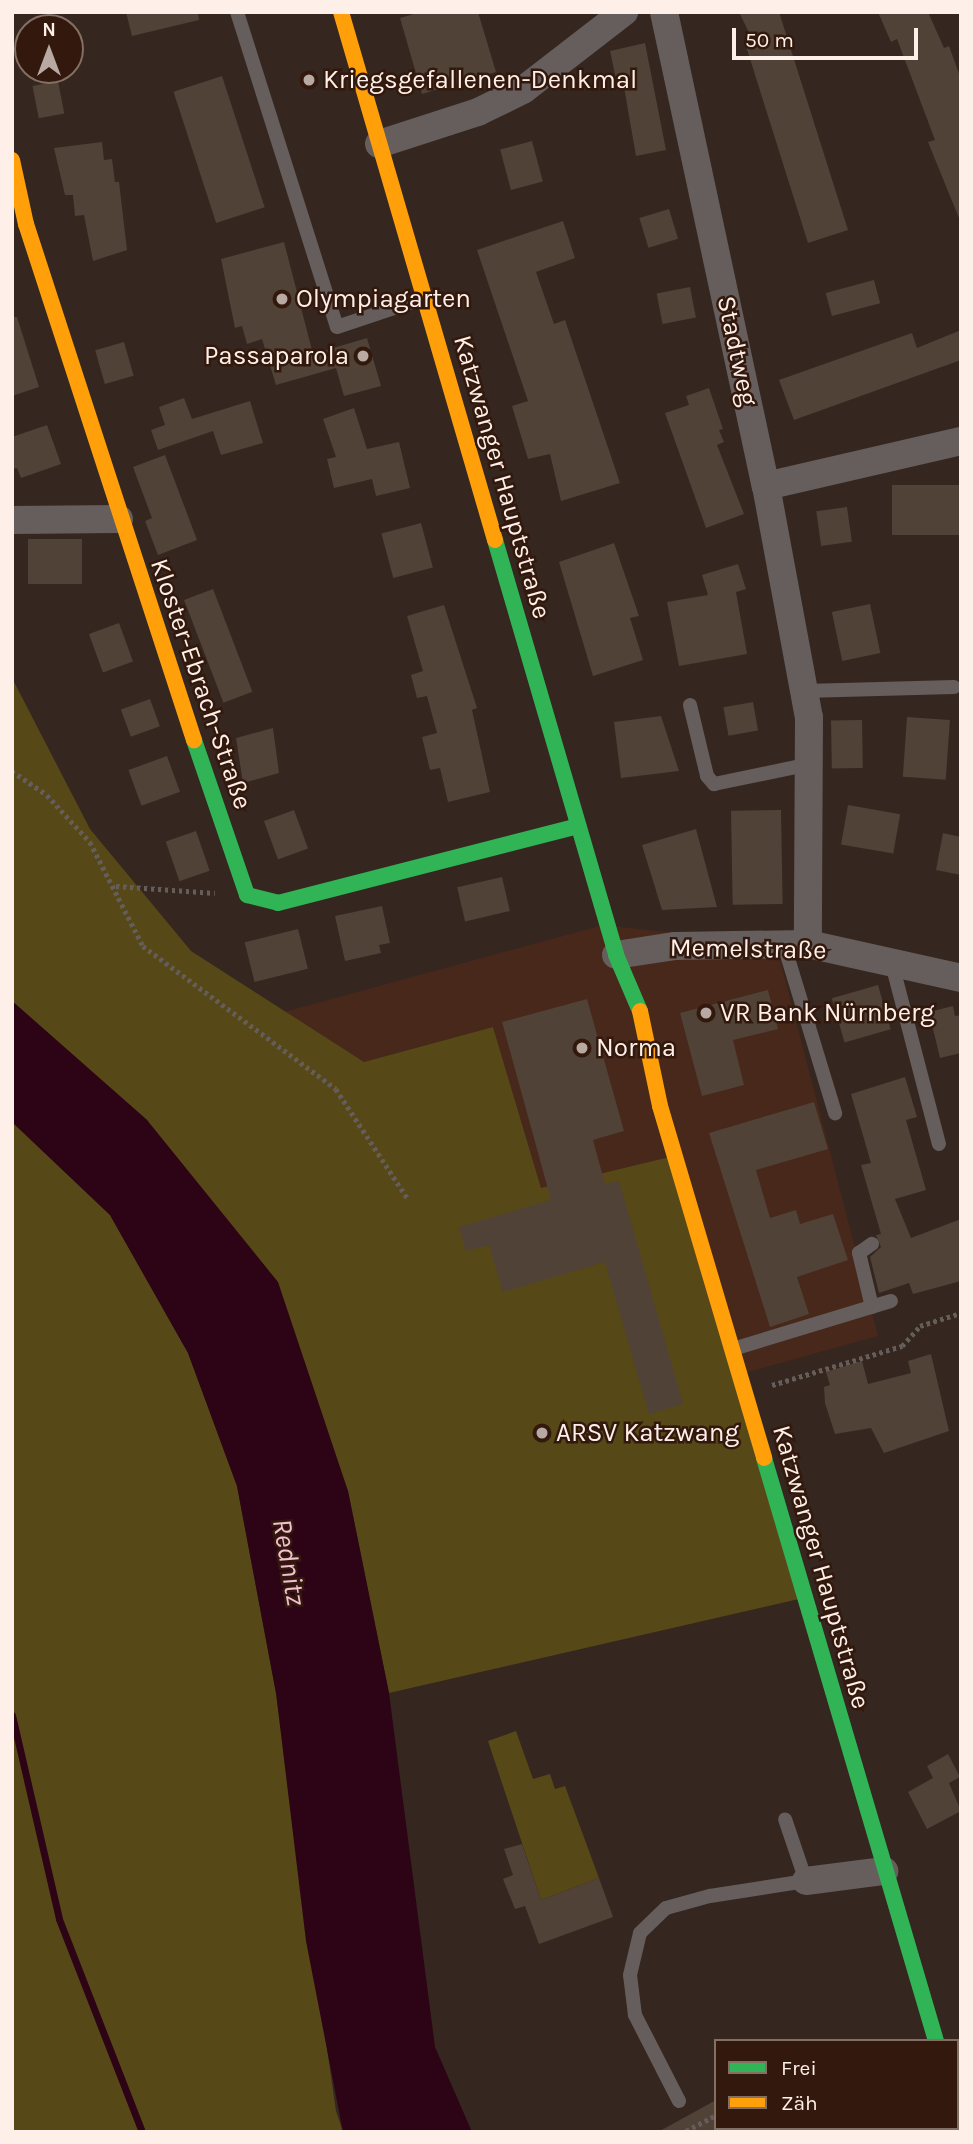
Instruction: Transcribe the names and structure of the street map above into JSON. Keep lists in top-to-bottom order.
{
  "streets": {
    "main road": ["Katzwanger Hauptstraße", "Kloster-Ebrach-Straße"],
    "street": ["Stadtweg", "Memelstraße"]
  },
  "crossings": [
    ["Stadtweg", "Memelstraße"],
    ["Katzwanger Hauptstraße", "Memelstraße"]
  ],
  "water": ["Rednitz"],
  "places": [
    "Kriegsgefallenen-Denkmal",
    "Olympiagarten",
    "Passaparola",
    "VR Bank Nürnberg",
    "Norma",
    "ARSV Katzwang"
  ],
  "legend": ["Frei", "Zäh"],
  "scale_bar": "50 m",
  "north": "top"
}
